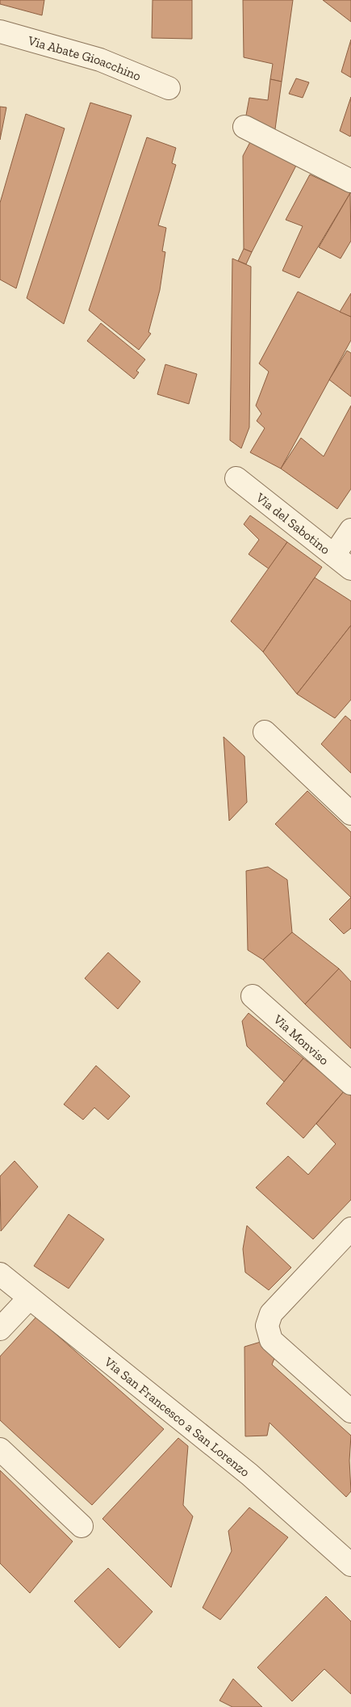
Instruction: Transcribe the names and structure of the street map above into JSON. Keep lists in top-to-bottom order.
{
  "streets": {
    "street": [
      "Via Abate Gioacchino",
      "Via del Sabotino",
      "Via Monviso",
      "Via San Francesco a San Lorenzo"
    ]
  }
}
